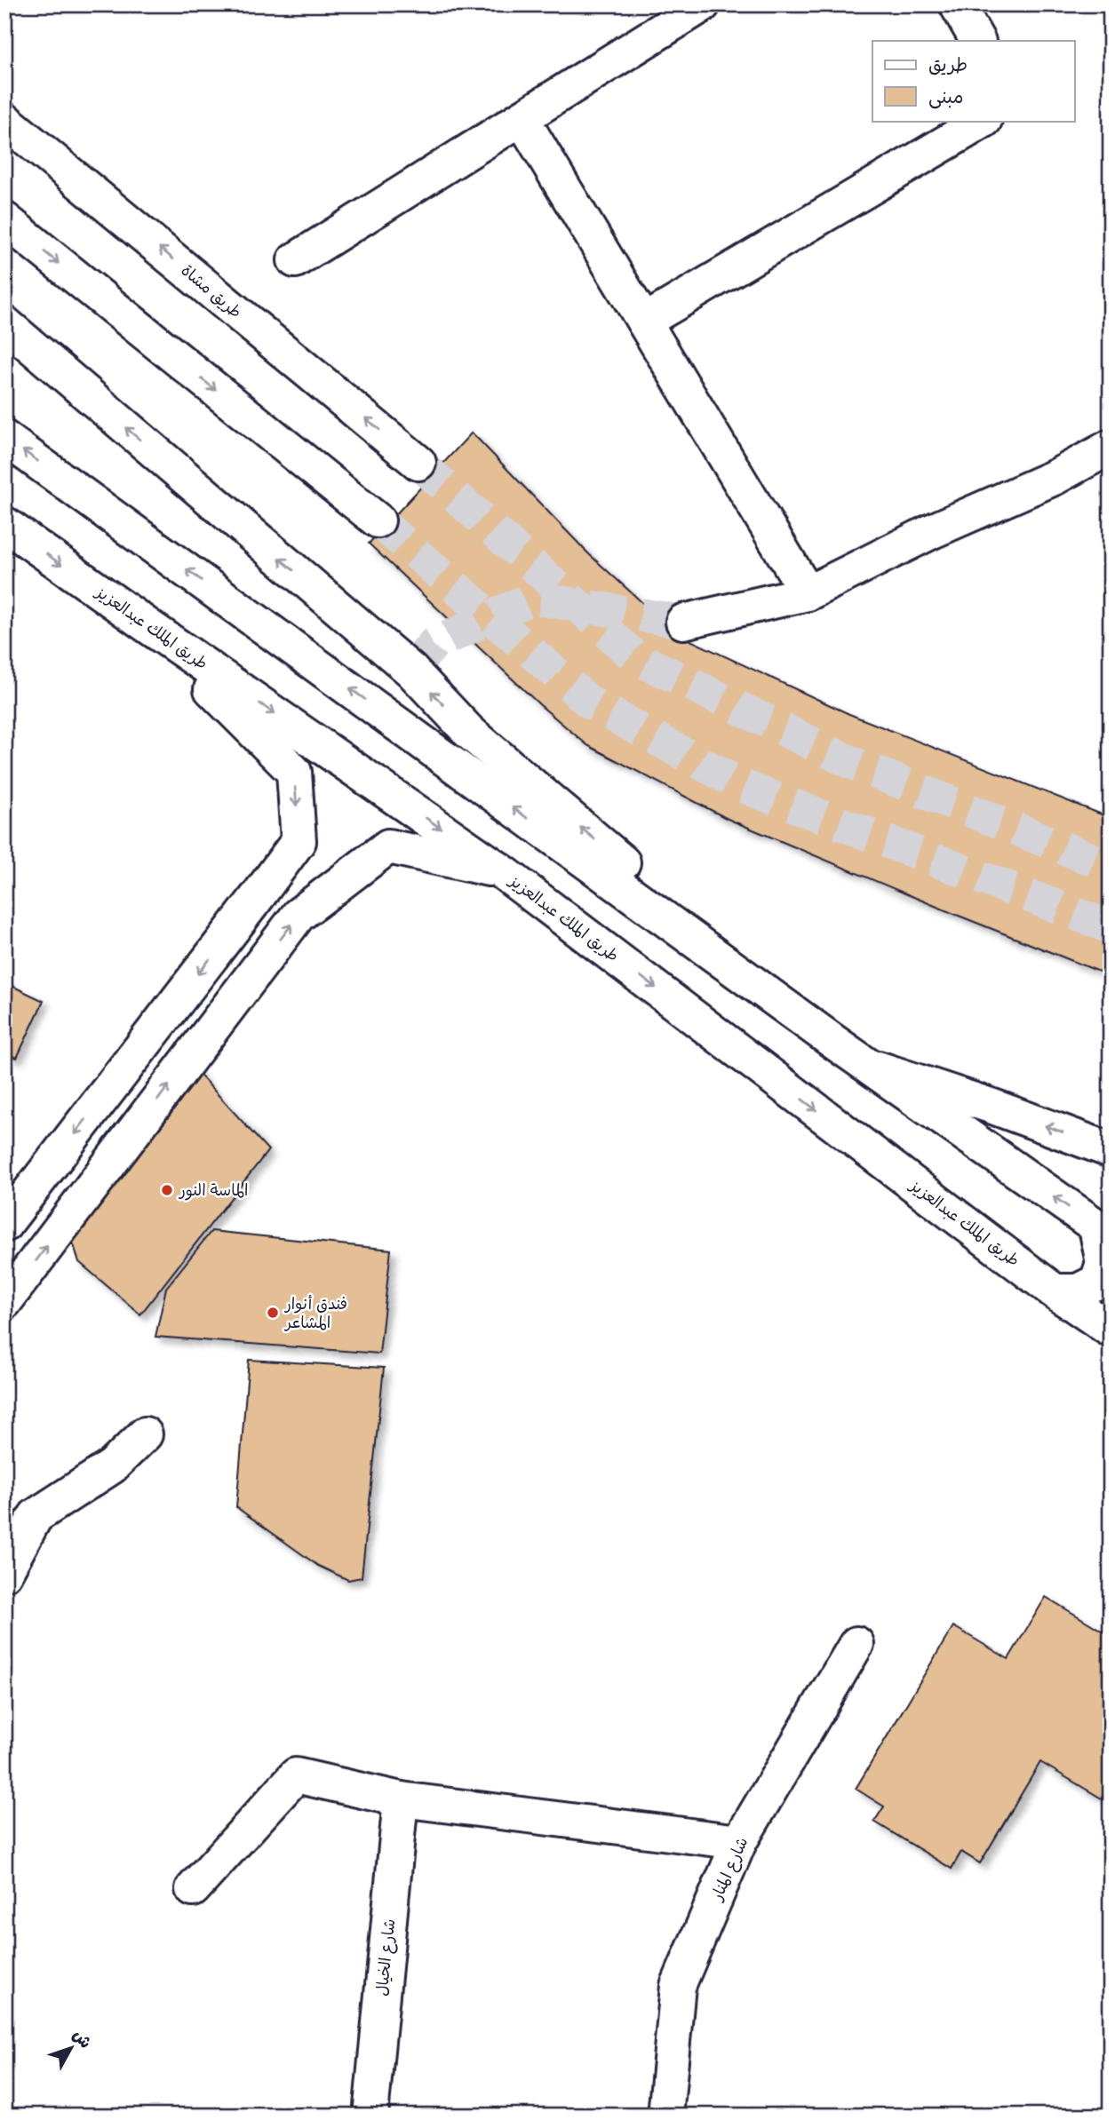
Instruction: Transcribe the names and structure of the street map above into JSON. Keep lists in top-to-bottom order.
{
  "streets": {
    "main road": [
      "طريق مشاة",
      "طريق الملك عبدالعزيز",
      "شارع المنار",
      "شارع الخيال"
    ]
  },
  "places": ["الماسة النور", "فندق أنوار المشاعر"],
  "legend": ["طريق", "مبنى"],
  "north": "top right"
}
